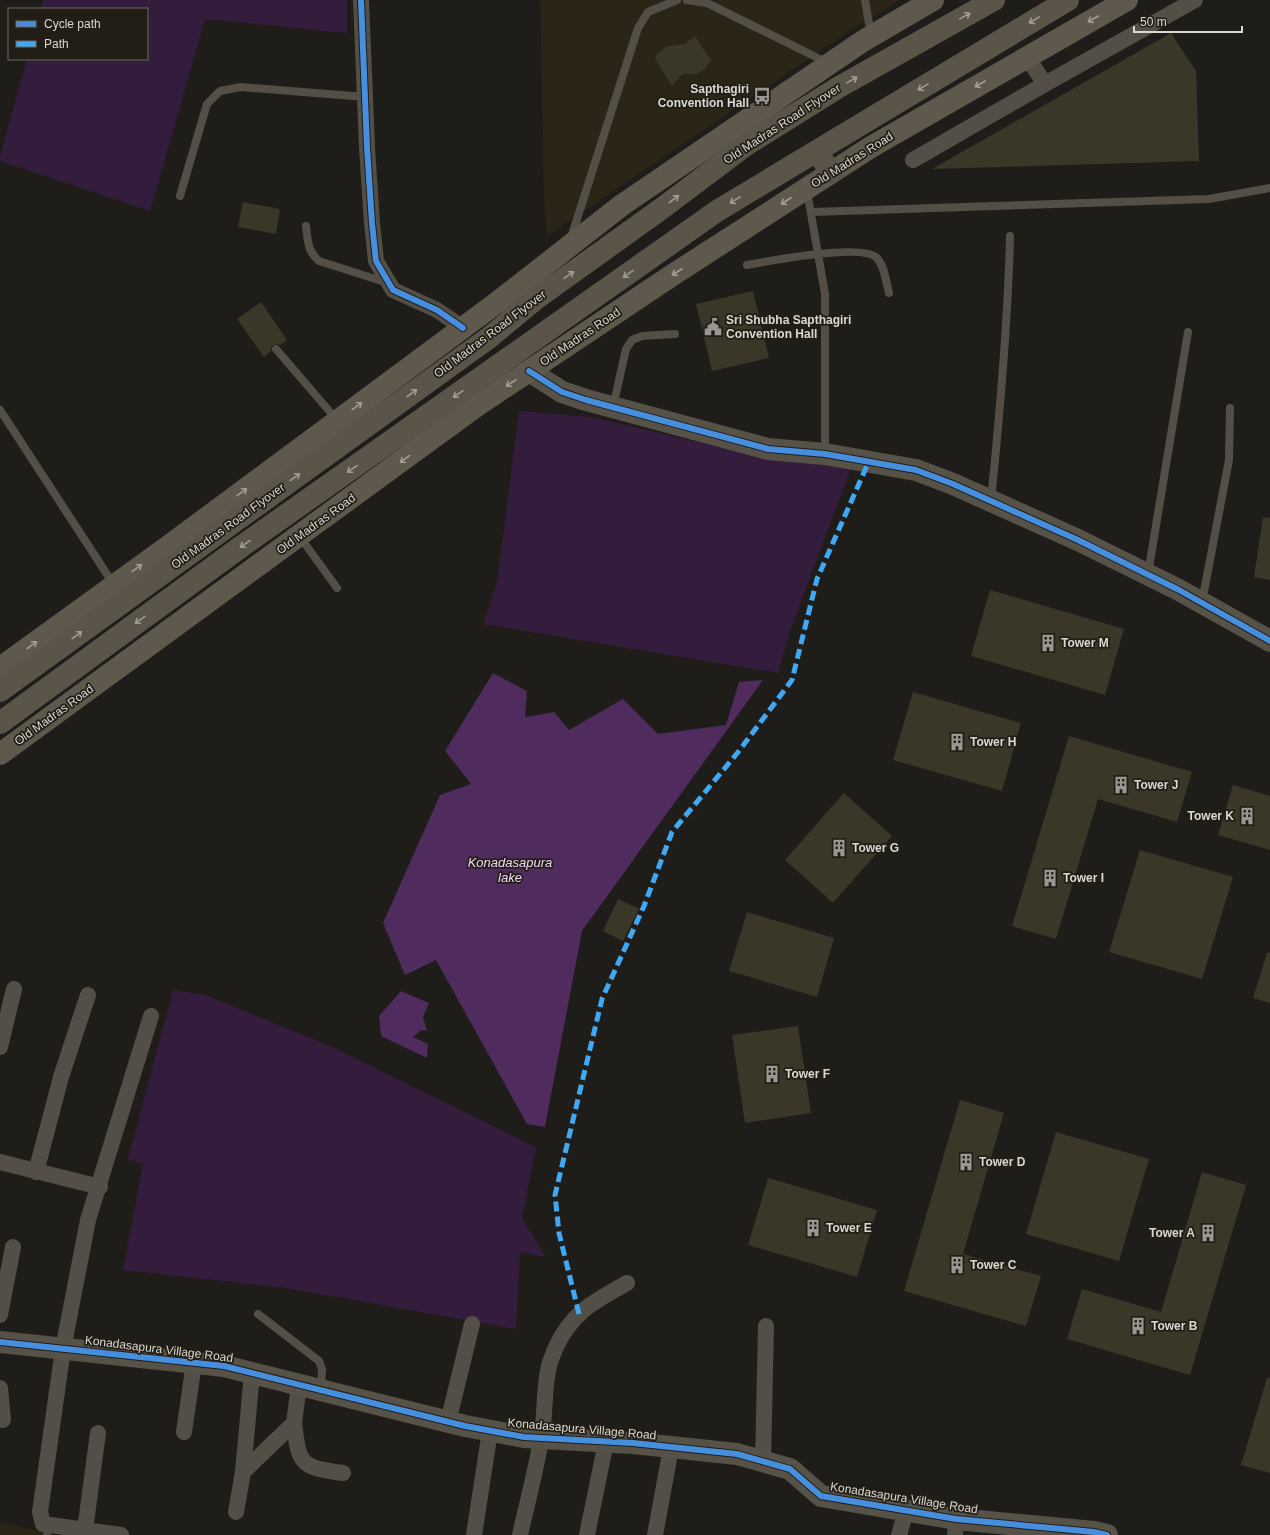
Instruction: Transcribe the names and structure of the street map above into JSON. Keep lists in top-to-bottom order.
{
  "streets": {
    "highway": ["Old Madras Road Flyover"],
    "main road": ["Old Madras Road"],
    "street": ["Konadasapura Village Road"]
  },
  "water": ["Konadasapura lake"],
  "places": {
    "bus stop": ["Sapthagiri Convention Hall"],
    "public building": ["Sri Shubha Sapthagiri Convention Hall"],
    "building": [
      "Tower M",
      "Tower H",
      "Tower J",
      "Tower K",
      "Tower G",
      "Tower I",
      "Tower F",
      "Tower D",
      "Tower E",
      "Tower A",
      "Tower C",
      "Tower B"
    ]
  },
  "legend": ["Cycle path", "Path"],
  "scale_bar": "50 m"
}
